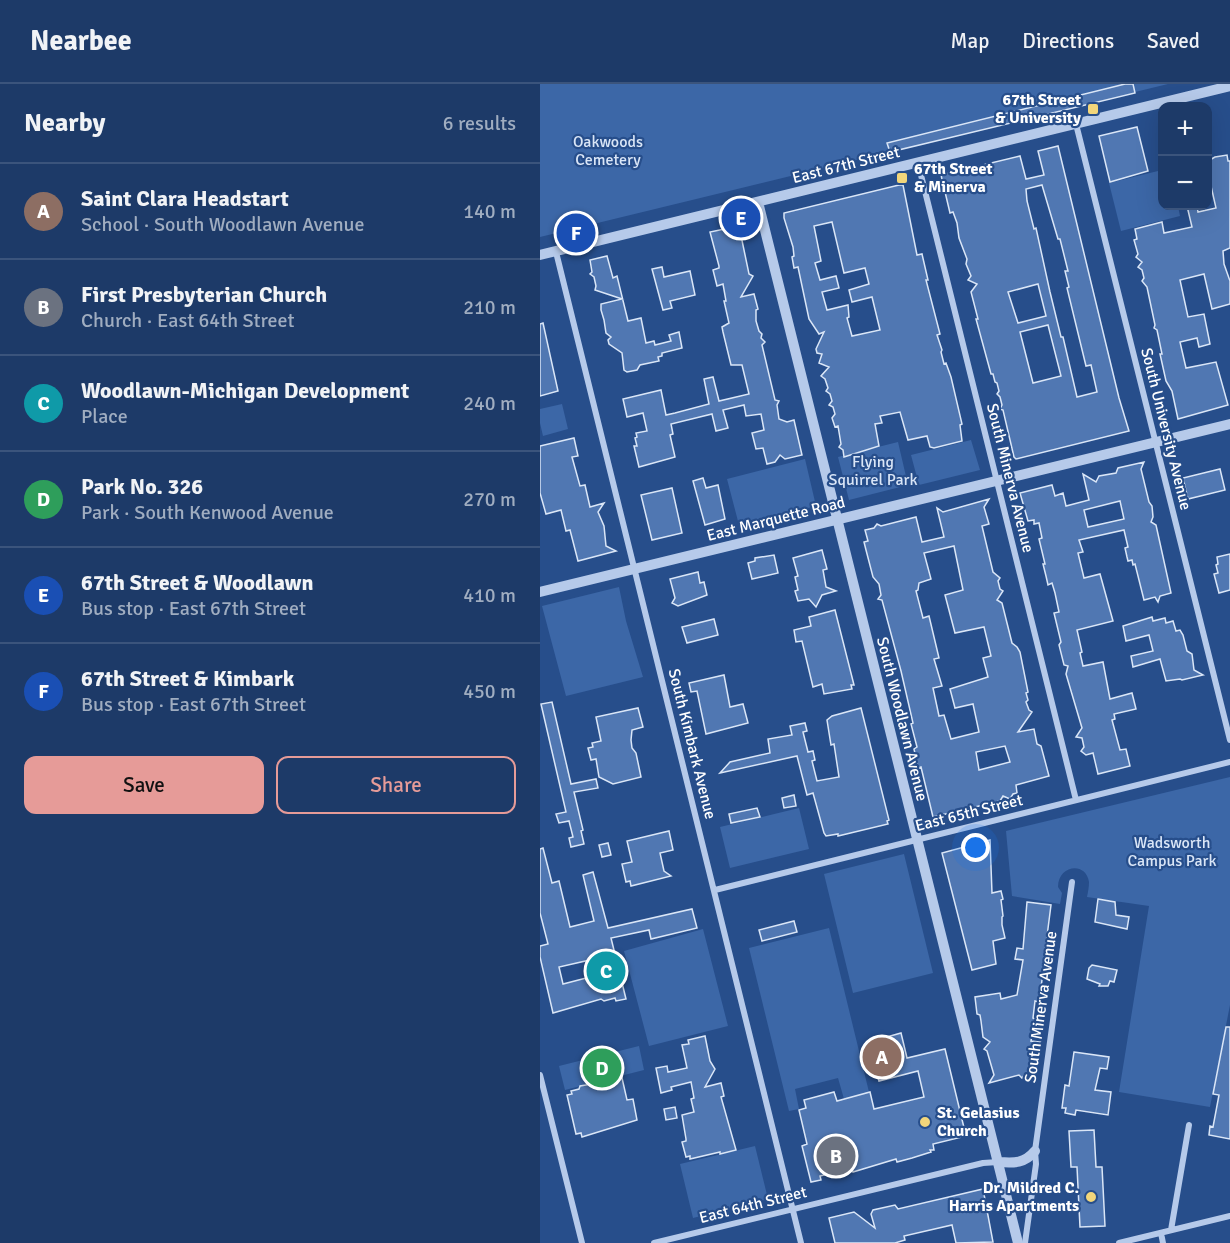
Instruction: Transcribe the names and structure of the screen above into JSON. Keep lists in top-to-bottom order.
{
  "streets": {
    "street": [
      "East 67th Street",
      "South University Avenue",
      "South Minerva Avenue",
      "East Marquette Road",
      "South Woodlawn Avenue",
      "South Kimbark Avenue",
      "East 65th Street",
      "East 64th Street"
    ]
  },
  "crossings": [
    ["East 67th Street", "South University Avenue"],
    ["East 67th Street", "South Minerva Avenue"],
    ["East 67th Street", "South Woodlawn Avenue"],
    ["East 67th Street", "South Kimbark Avenue"],
    ["South University Avenue", "East Marquette Road"],
    ["South Minerva Avenue", "East Marquette Road"],
    ["South Minerva Avenue", "East 65th Street"],
    ["East Marquette Road", "South Woodlawn Avenue"],
    ["East Marquette Road", "South Kimbark Avenue"],
    ["South Woodlawn Avenue", "East 65th Street"],
    ["South Woodlawn Avenue", "East 64th Street"],
    ["South Kimbark Avenue", "East 65th Street"],
    ["South Kimbark Avenue", "East 64th Street"]
  ],
  "parks": ["Oakwoods Cemetery", "Flying Squirrel Park", "Wadsworth Campus Park"],
  "places": {
    "transit": ["67th Street & University", "67th Street & Minerva"],
    "other": ["St. Gelasius Church", "Dr. Mildred C. Harris Apartments"]
  },
  "page": {
    "header": "Nearbee",
    "nav": ["Map", "Directions", "Saved"],
    "heading": ["Nearby", "6 results"],
    "map_buttons": ["+", "−"],
    "list": [
      {
        "mark": "A",
        "name": "Saint Clara Headstart",
        "note": "School · South Woodlawn Avenue",
        "value": "140 m"
      },
      {
        "mark": "B",
        "name": "First Presbyterian Church",
        "note": "Church · East 64th Street",
        "value": "210 m"
      },
      {
        "mark": "C",
        "name": "Woodlawn-Michigan Development",
        "note": "Place",
        "value": "240 m"
      },
      {
        "mark": "D",
        "name": "Park No. 326",
        "note": "Park · South Kenwood Avenue",
        "value": "270 m"
      },
      {
        "mark": "E",
        "name": "67th Street & Woodlawn",
        "note": "Bus stop · East 67th Street",
        "value": "410 m"
      },
      {
        "mark": "F",
        "name": "67th Street & Kimbark",
        "note": "Bus stop · East 67th Street",
        "value": "450 m"
      }
    ],
    "pins": [
      "E",
      "F",
      "C",
      "A",
      "D",
      "B"
    ],
    "buttons": ["Save", "Share"]
  }
}
